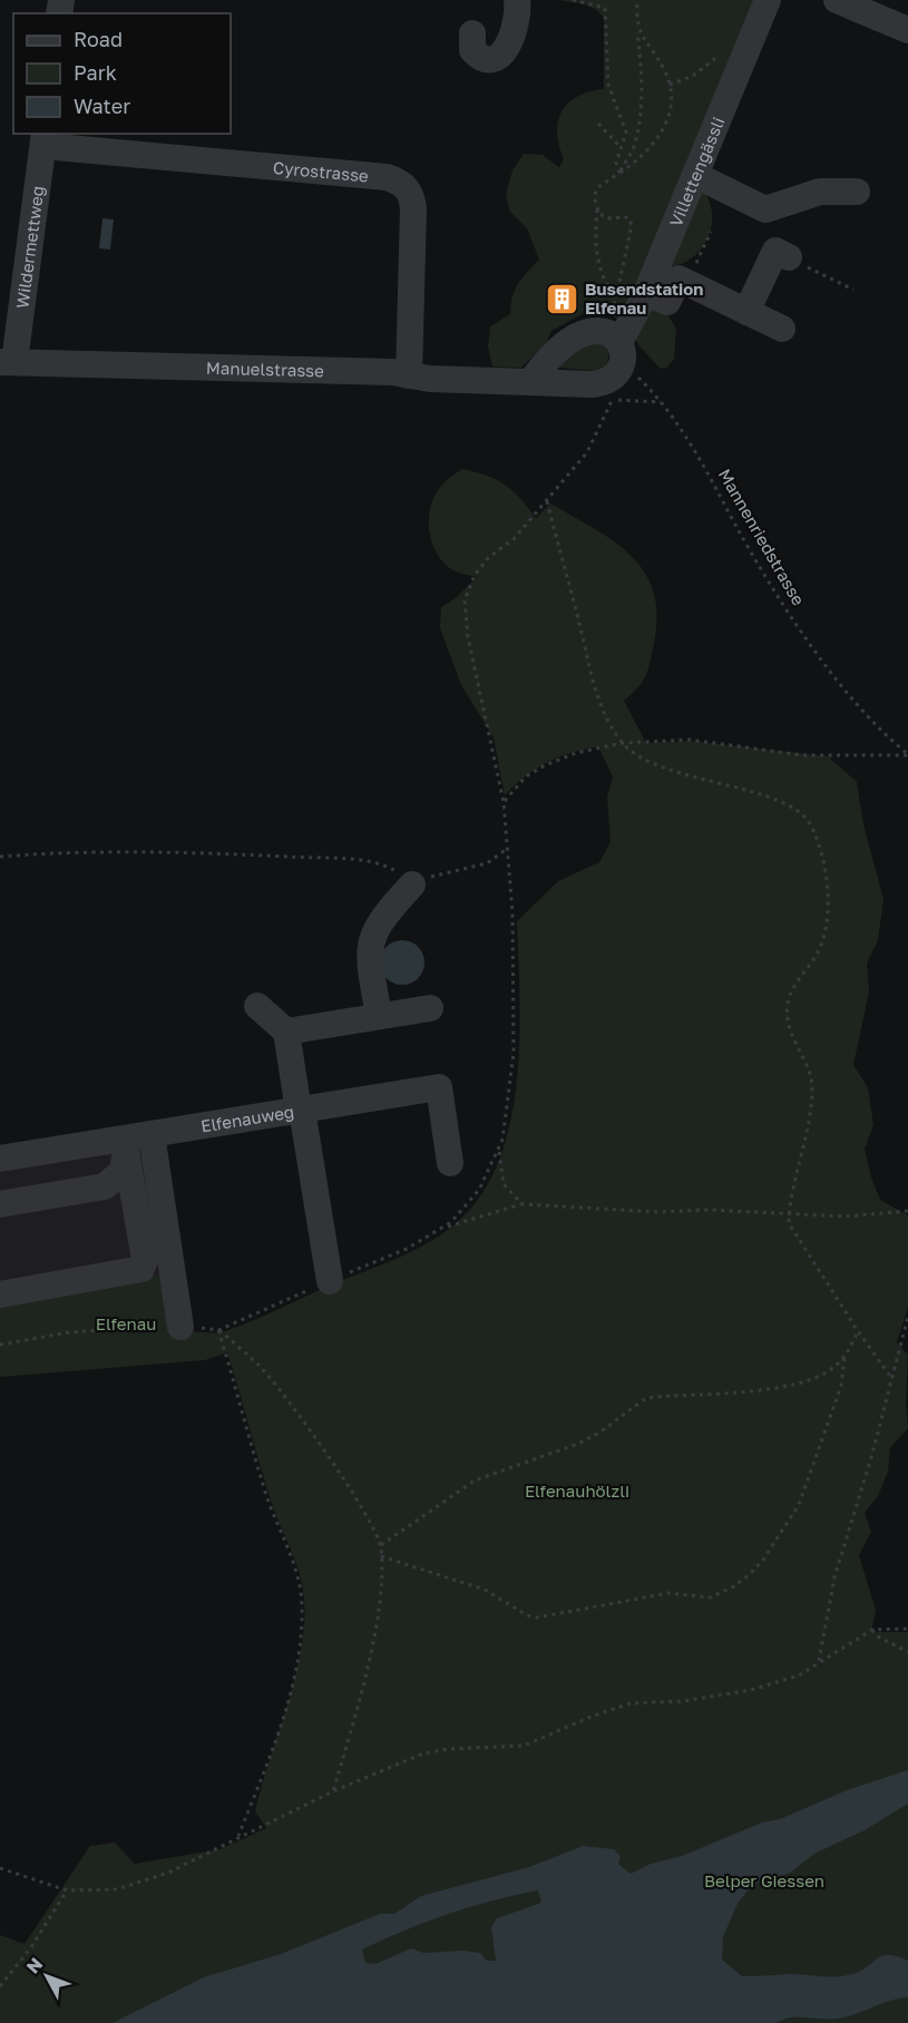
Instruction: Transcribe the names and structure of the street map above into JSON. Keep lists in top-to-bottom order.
{
  "streets": {
    "street": [
      "Cyrostrasse",
      "Villettengässli",
      "Wildermettweg",
      "Manuelstrasse",
      "Elfenauweg"
    ],
    "path": ["Mannenriedstrasse"]
  },
  "crossings": [
    ["Cyrostrasse", "Wildermettweg"],
    ["Cyrostrasse", "Manuelstrasse"],
    ["Villettengässli", "Manuelstrasse"],
    ["Villettengässli", "Mannenriedstrasse"],
    ["Wildermettweg", "Manuelstrasse"],
    ["Manuelstrasse", "Mannenriedstrasse"]
  ],
  "parks": ["Elfenau", "Elfenauhölzli", "Belper Giessen"],
  "places": {
    "building": ["Busendstation Elfenau"]
  },
  "legend": ["Road", "Park", "Water"],
  "north": "top left"
}
